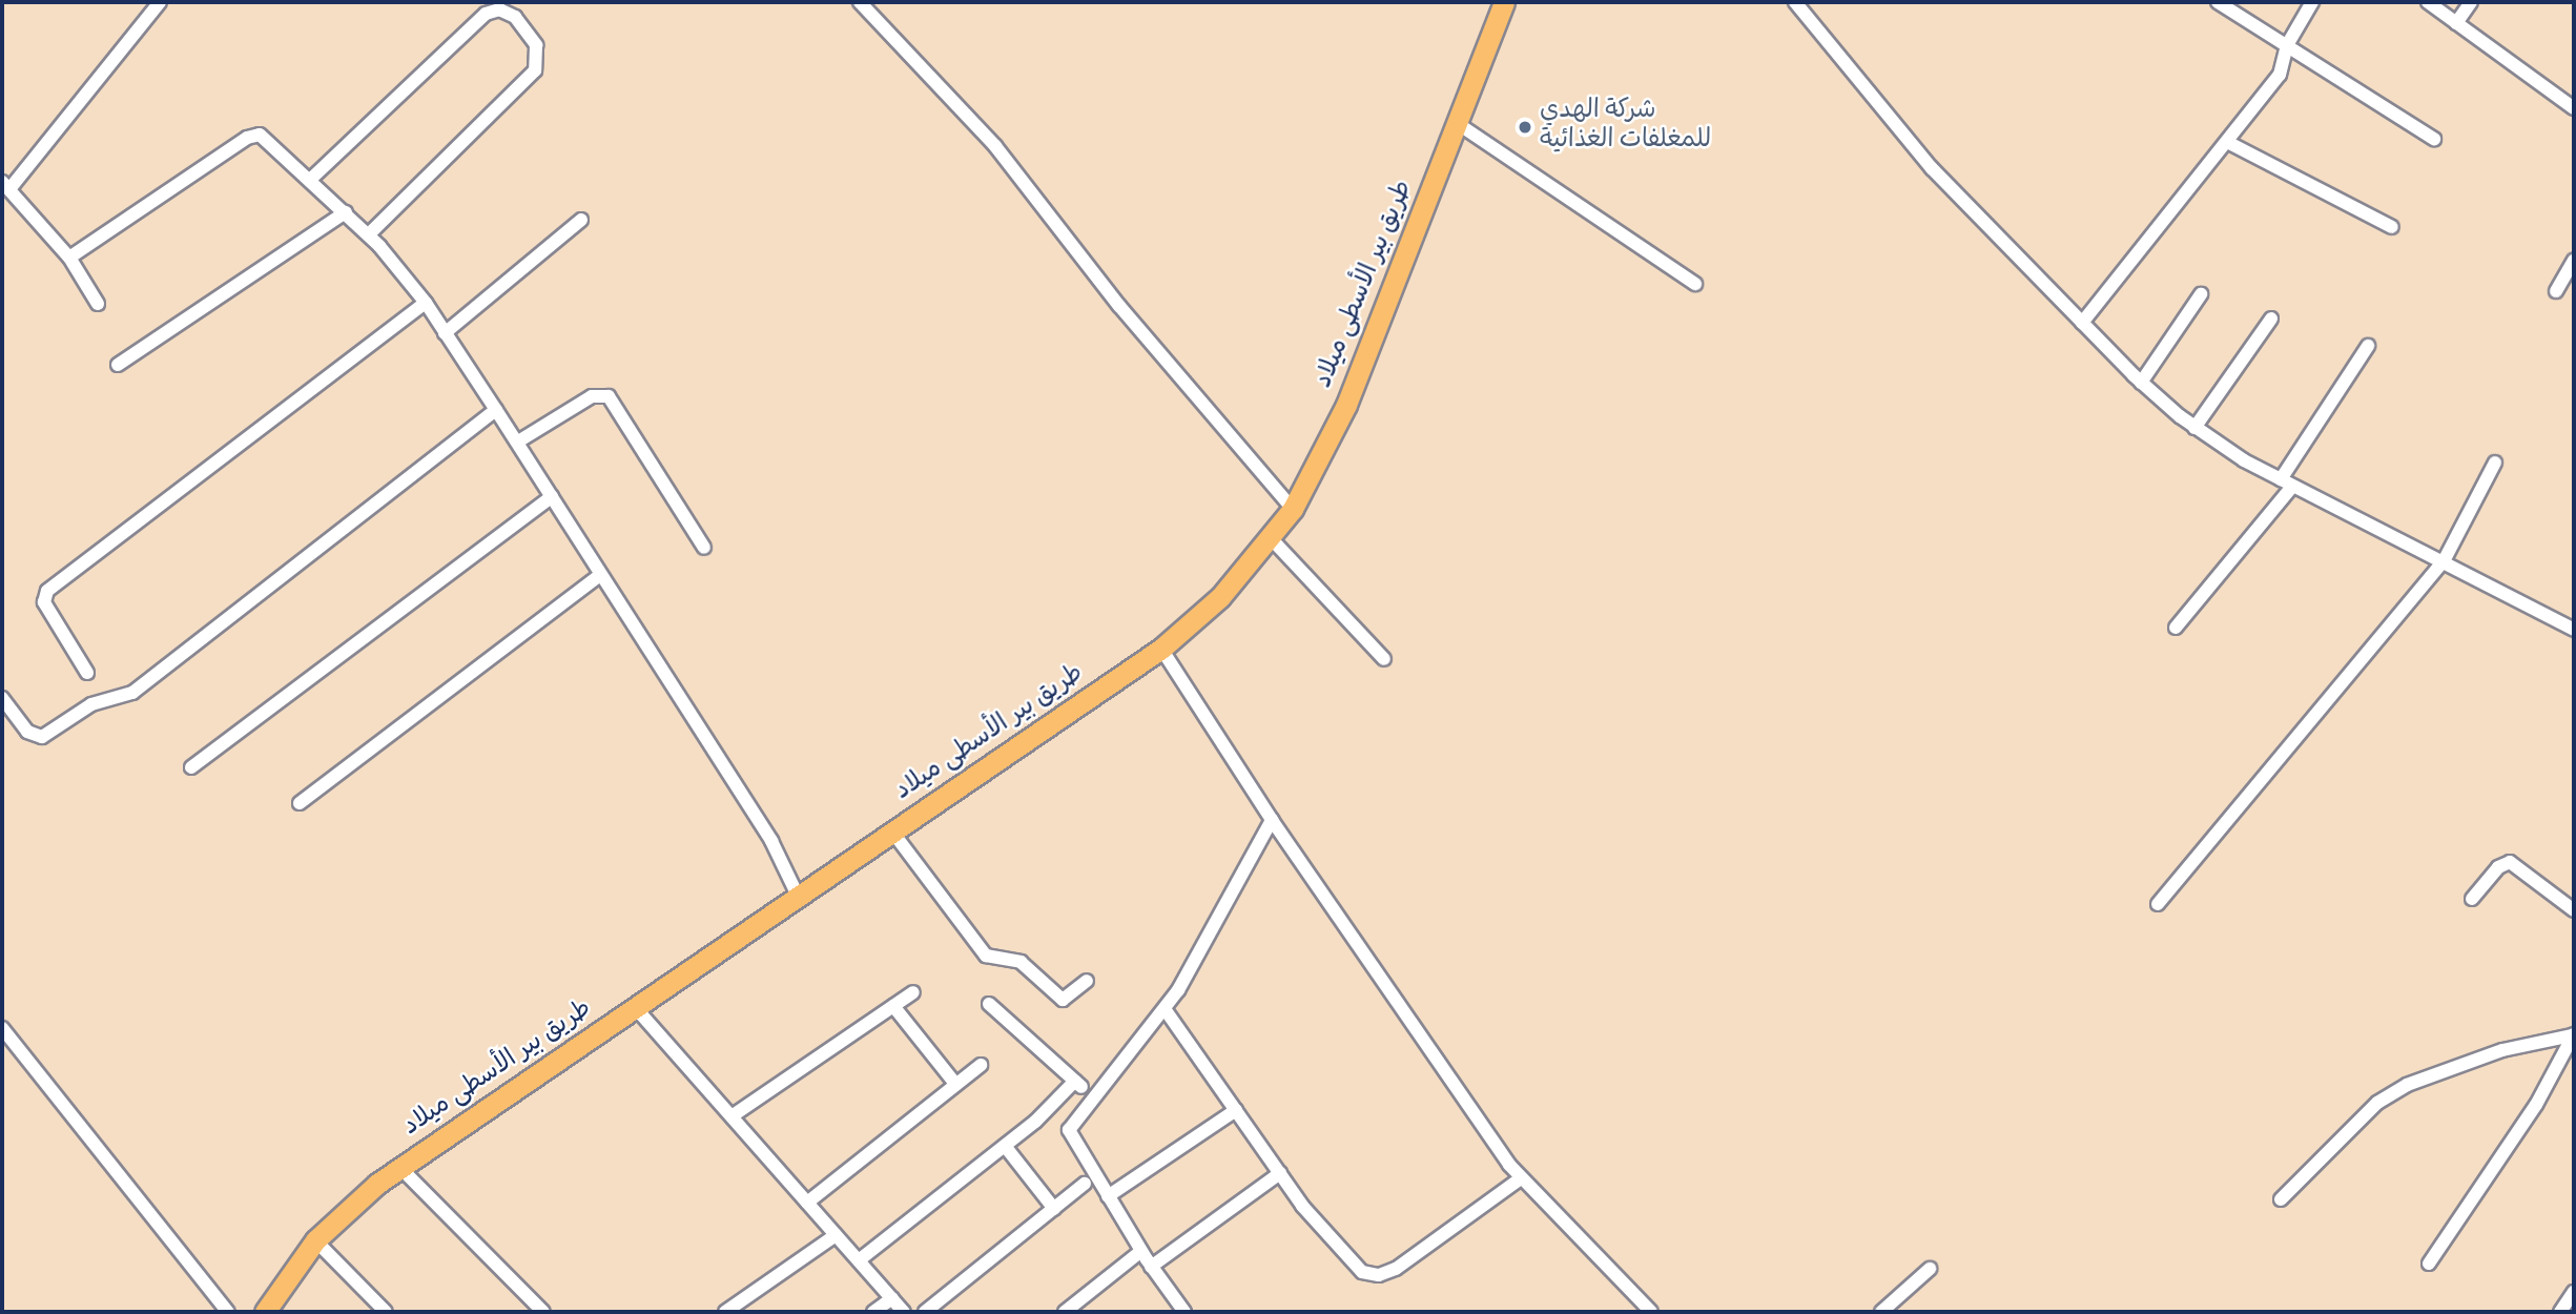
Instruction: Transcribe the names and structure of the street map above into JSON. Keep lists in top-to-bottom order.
{
  "streets": {
    "main road": ["طريق بير الأسطى ميلاد"]
  },
  "places": ["شركة الهدي للمغلفات الغذائية"]
}
